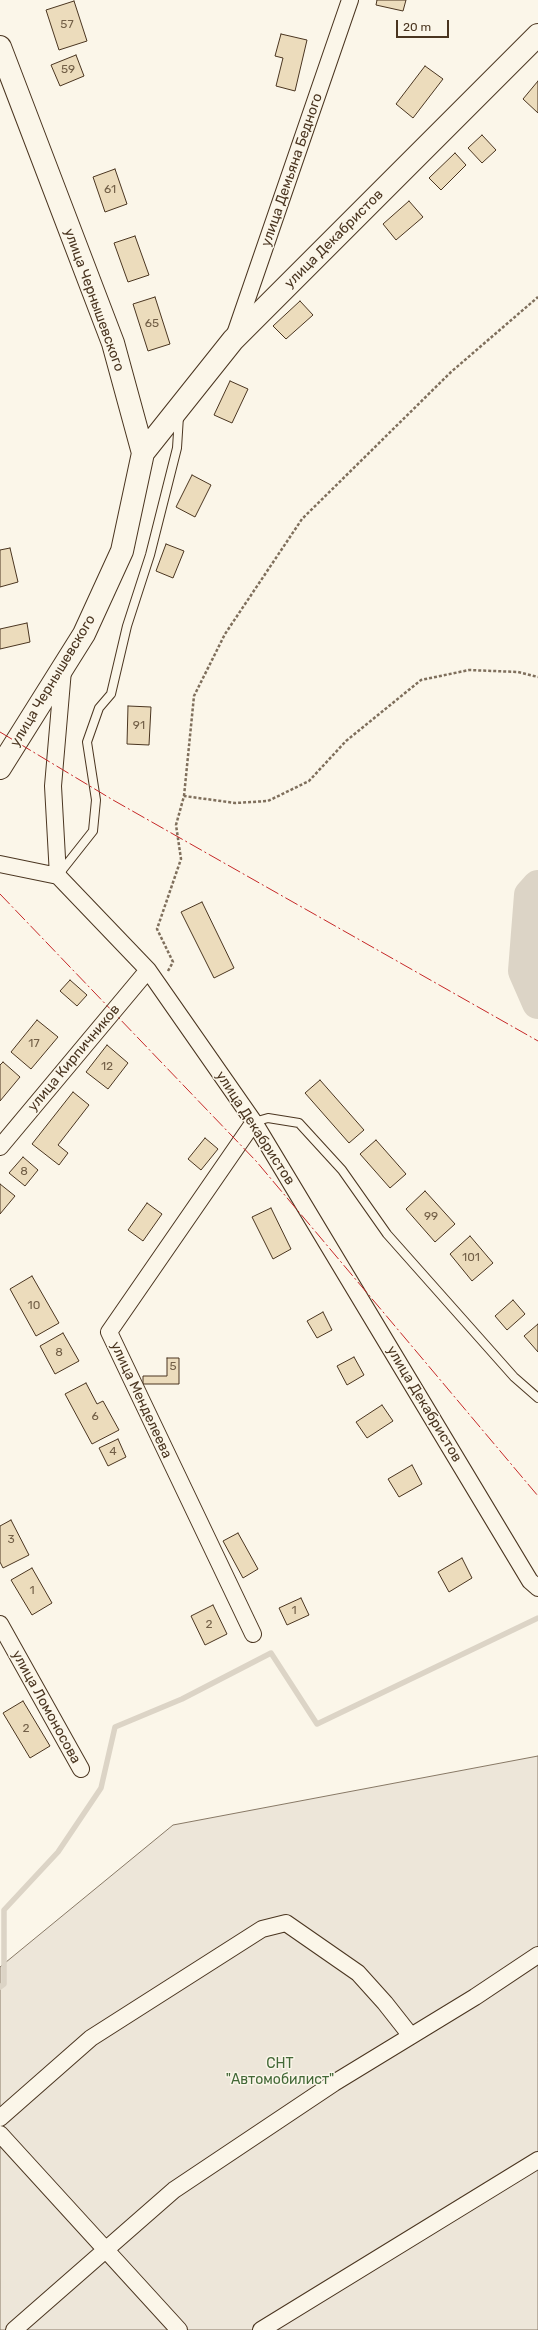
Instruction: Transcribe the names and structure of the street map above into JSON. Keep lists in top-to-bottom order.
{
  "streets": {
    "main road": ["улица Декабристов", "улица Чернышевского"],
    "street": [
      "улица Демьяна Бедного",
      "улица Кирпичников",
      "улица Менделеева",
      "улица Ломоносова"
    ]
  },
  "crossings": [
    ["улица Демьяна Бедного", "улица Декабристов"],
    ["улица Декабристов", "улица Чернышевского"],
    ["улица Декабристов", "улица Кирпичников"],
    ["улица Декабристов", "улица Менделеева"]
  ],
  "parks": ["СНТ \"Автомобилист\""],
  "house_numbers": [
    "57",
    "59",
    "61",
    "65",
    "91",
    "17",
    "12",
    "8",
    "99",
    "101",
    "10",
    "8",
    "5",
    "6",
    "4",
    "3",
    "1",
    "1",
    "2",
    "2"
  ],
  "scale_bar": "20 m"
}
